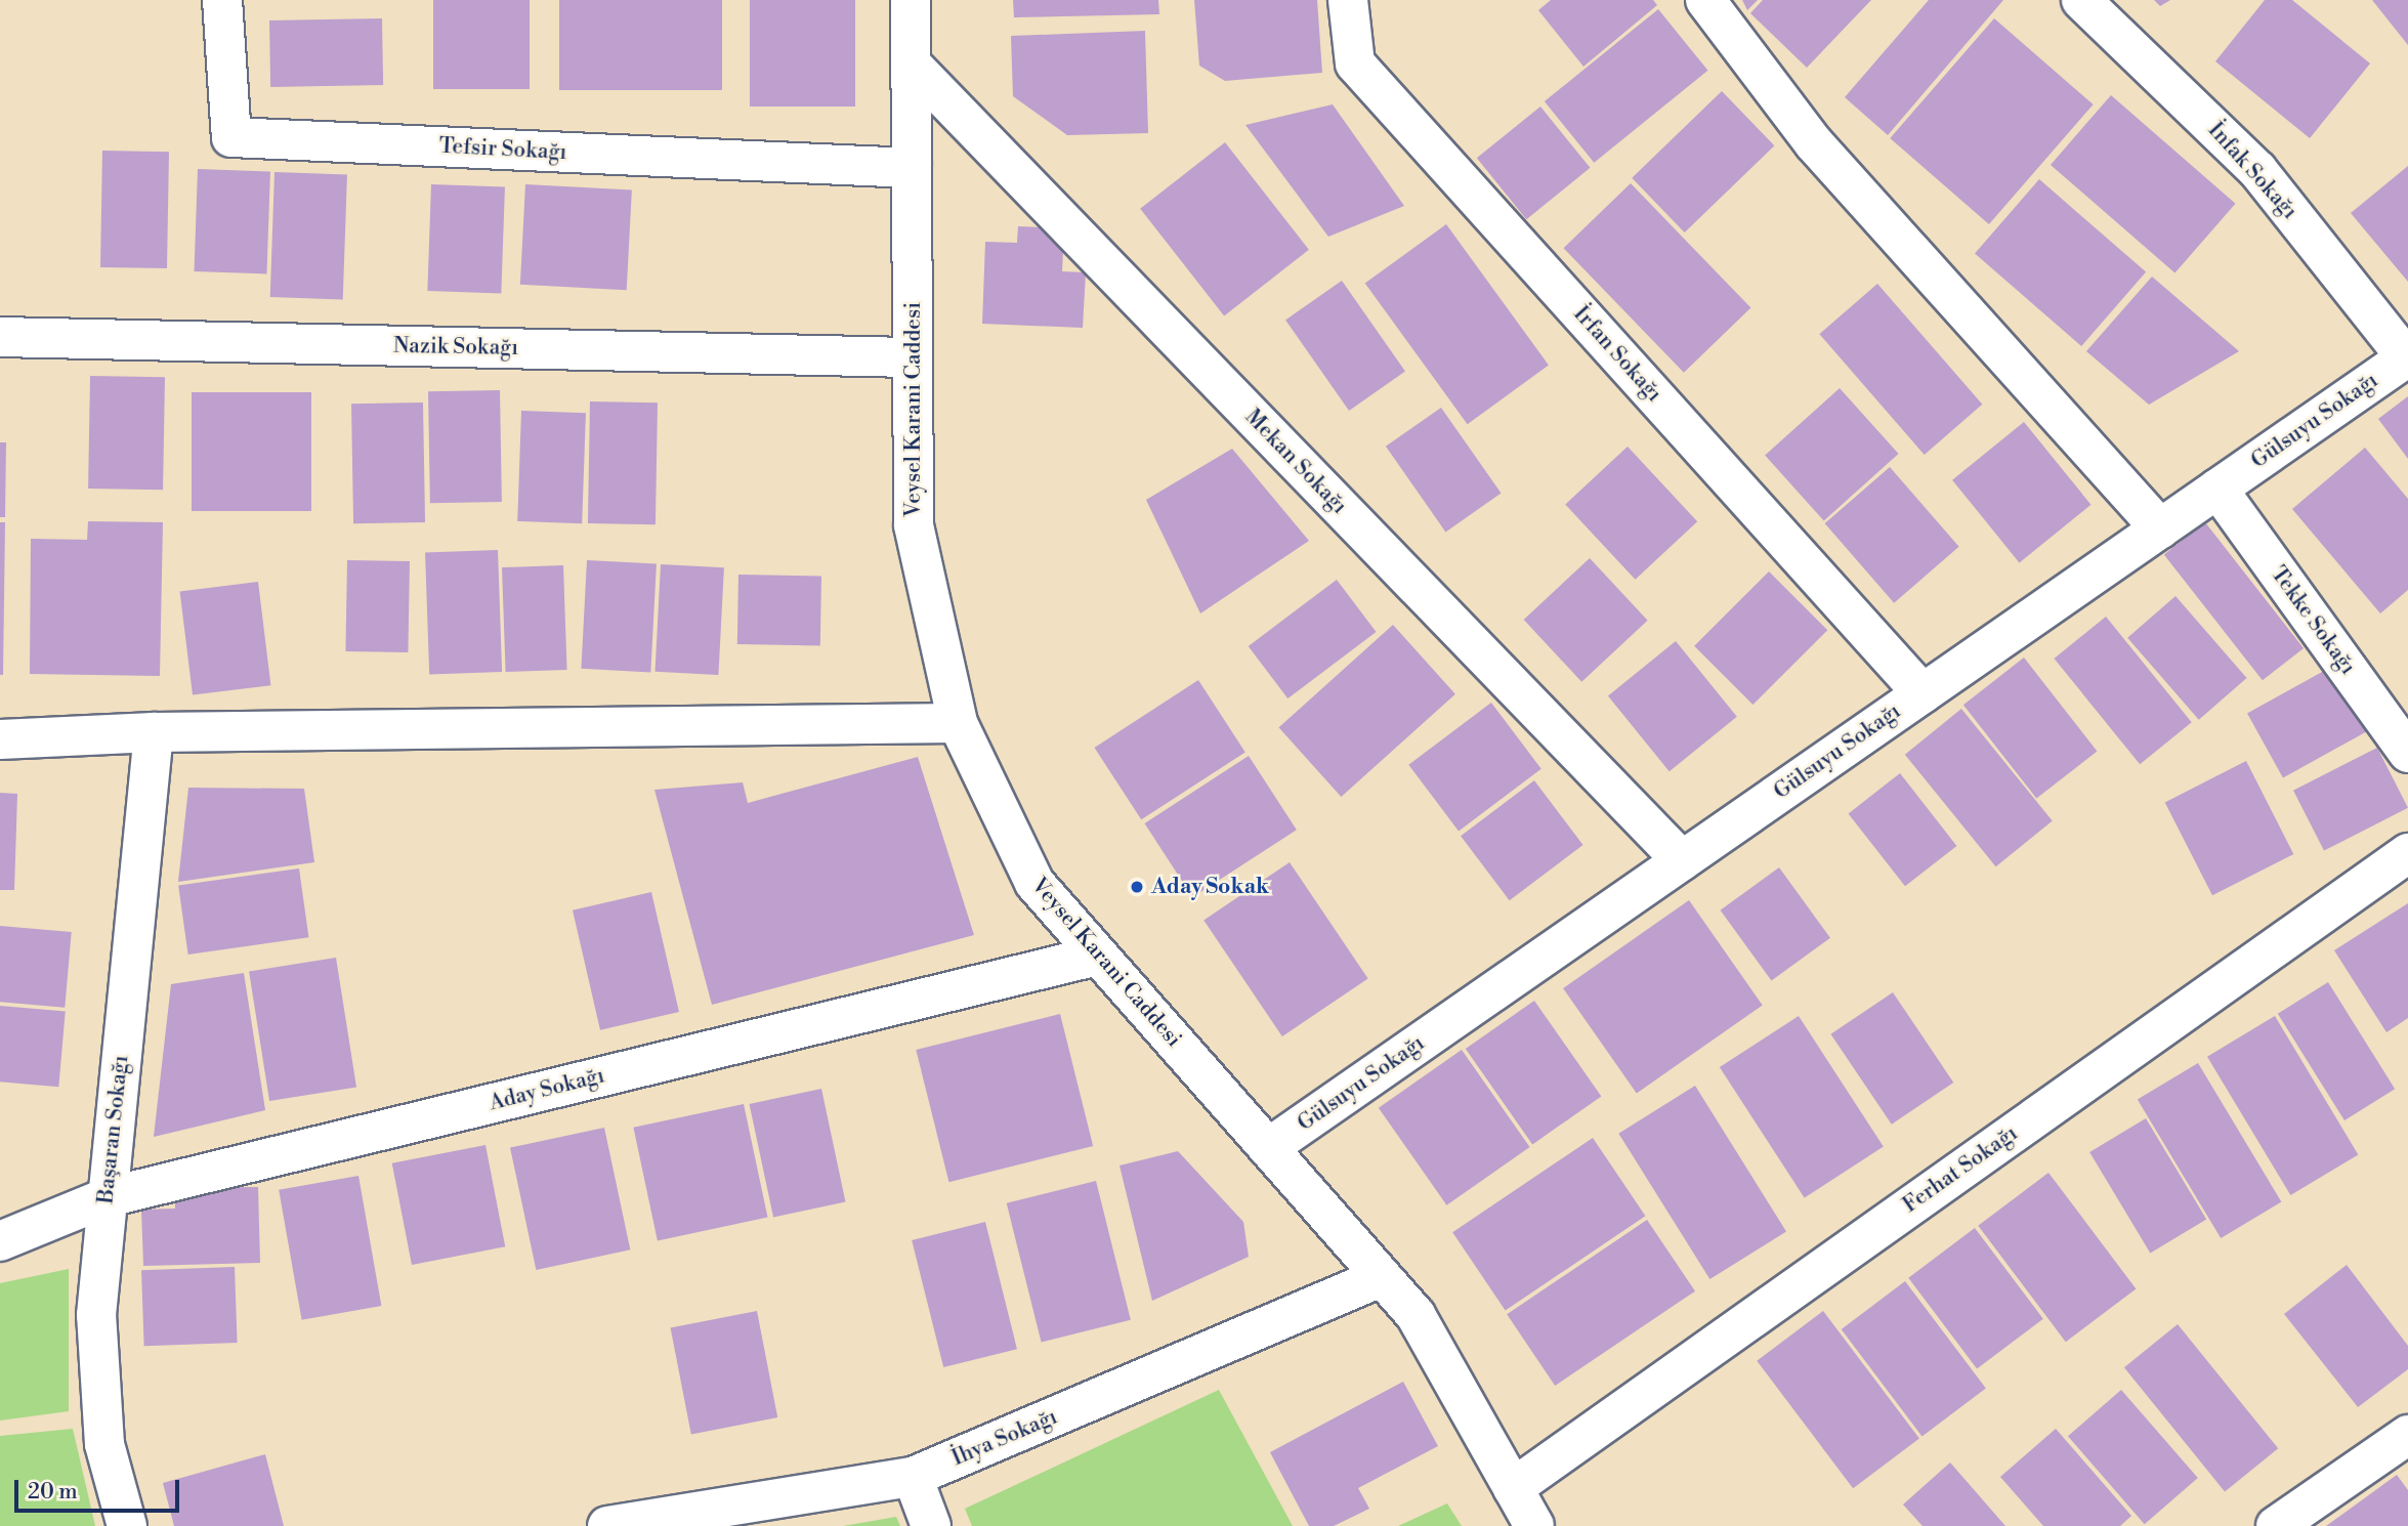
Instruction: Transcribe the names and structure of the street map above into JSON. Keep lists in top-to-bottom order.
{
  "streets": {
    "street": [
      "Tefsir Sokağı",
      "İnfak Sokağı",
      "Nazik Sokağı",
      "İrfan Sokağı",
      "Veysel Karani Caddesi",
      "Gülsuyu Sokağı",
      "Mekan Sokağı",
      "Tekke Sokağı",
      "Aday Sokağı",
      "Başaran Sokağı",
      "Ferhat Sokağı",
      "İhya Sokağı"
    ]
  },
  "crossings": [
    ["Tefsir Sokağı", "Veysel Karani Caddesi"],
    ["İnfak Sokağı", "Gülsuyu Sokağı"],
    ["Nazik Sokağı", "Veysel Karani Caddesi"],
    ["İrfan Sokağı", "Gülsuyu Sokağı"],
    ["Veysel Karani Caddesi", "Gülsuyu Sokağı"],
    ["Veysel Karani Caddesi", "Mekan Sokağı"],
    ["Veysel Karani Caddesi", "Aday Sokağı"],
    ["Veysel Karani Caddesi", "Ferhat Sokağı"],
    ["Veysel Karani Caddesi", "İhya Sokağı"],
    ["Gülsuyu Sokağı", "Mekan Sokağı"],
    ["Gülsuyu Sokağı", "Tekke Sokağı"],
    ["Aday Sokağı", "Başaran Sokağı"]
  ],
  "places": ["Aday Sokak"],
  "scale_bar": "20 m"
}
